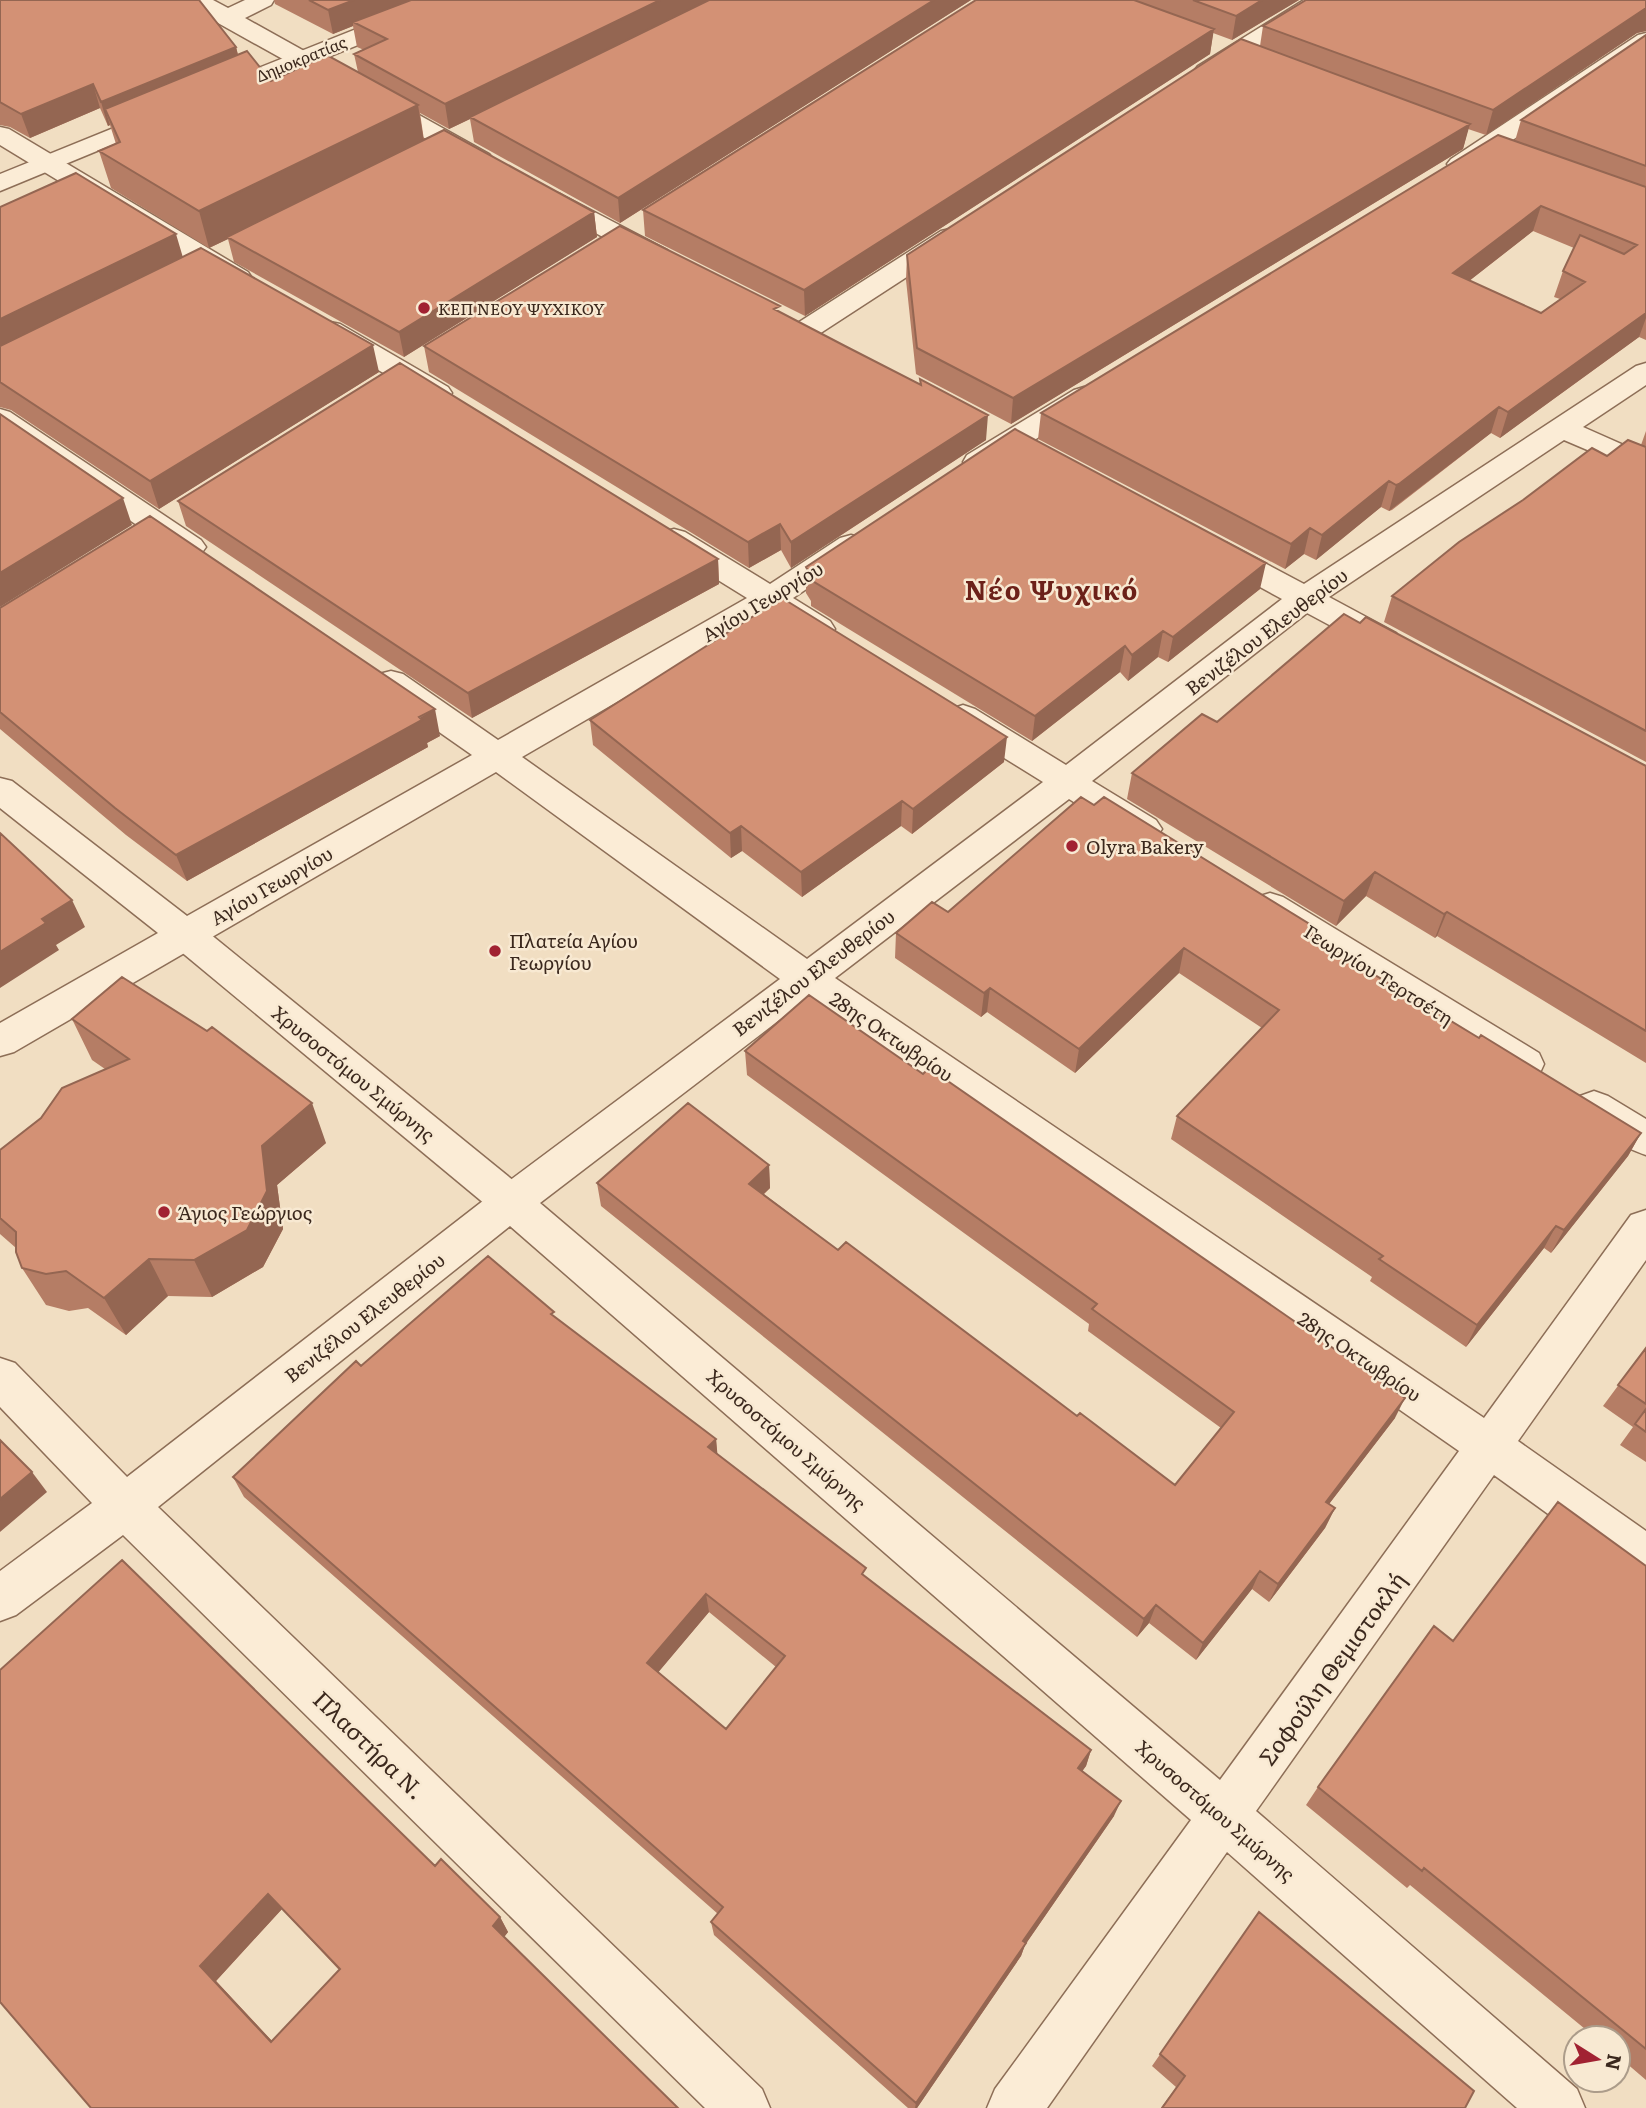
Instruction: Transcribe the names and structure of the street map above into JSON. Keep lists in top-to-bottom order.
{
  "streets": {
    "street": [
      "Δημοκρατίας",
      "Αγίου Γεωργίου",
      "Βενιζέλου Ελευθερίου",
      "Γεωργίου Τερτσέτη",
      "28ης Οκτωβρίου",
      "Χρυσοστόμου Σμύρνης",
      "Σοφούλη Θεμιστοκλή",
      "Πλαστήρα Ν."
    ]
  },
  "crossings": [
    ["Αγίου Γεωργίου", "28ης Οκτωβρίου"],
    ["Αγίου Γεωργίου", "Χρυσοστόμου Σμύρνης"],
    ["Βενιζέλου Ελευθερίου", "28ης Οκτωβρίου"],
    ["Βενιζέλου Ελευθερίου", "Χρυσοστόμου Σμύρνης"],
    ["Βενιζέλου Ελευθερίου", "Πλαστήρα Ν."],
    ["28ης Οκτωβρίου", "Σοφούλη Θεμιστοκλή"],
    ["Χρυσοστόμου Σμύρνης", "Σοφούλη Θεμιστοκλή"]
  ],
  "districts": ["Νέο Ψυχικό"],
  "places": [
    "ΚΕΠ ΝΕΟΥ ΨΥΧΙΚΟΥ",
    "Olyra Bakery",
    "Πλατεία Αγίου Γεωργίου",
    "Άγιος Γεώργιος"
  ],
  "north": "right"
}
